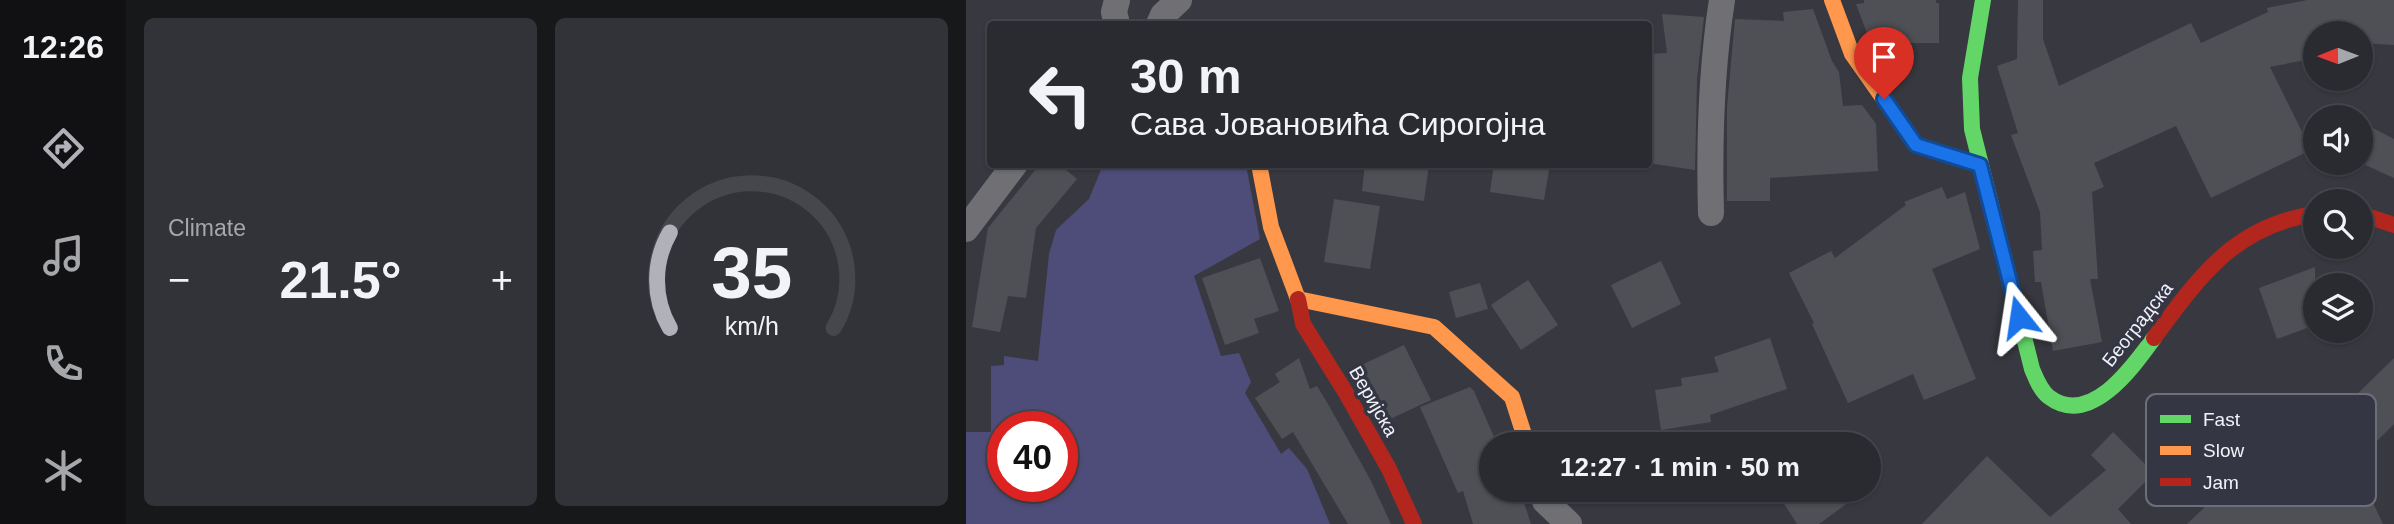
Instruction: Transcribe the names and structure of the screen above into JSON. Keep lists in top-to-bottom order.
{
  "streets": {
    "street": ["Београдска", "Веријска"]
  },
  "legend": ["Fast", "Slow", "Jam"],
  "north": "left",
  "page": {
    "tabs": "12:26",
    "tile": "Climate",
    "turn": ["30 m", "Сава Јовановића Сирогојна"],
    "heat": ["−", "21.5°", "+"],
    "limit": "40",
    "trip": "12:27 · 1 min · 50 m",
    "gauge": ["35", "km/h"]
  }
}
